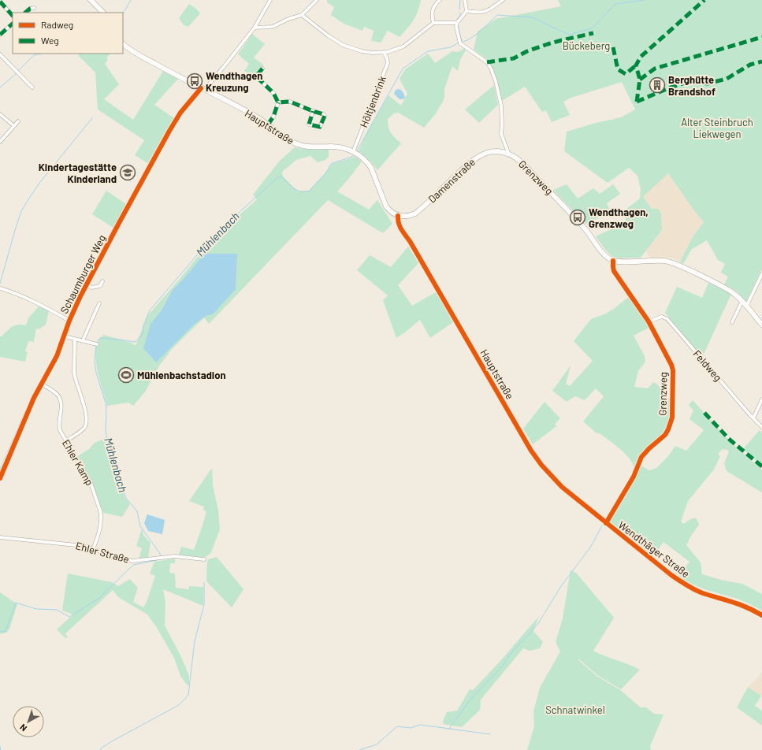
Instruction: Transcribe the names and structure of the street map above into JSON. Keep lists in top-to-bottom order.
{
  "streets": {
    "street": [
      "Höltjenbrink",
      "Hauptstraße",
      "Grenzweg",
      "Damenstraße",
      "Schaumburger Weg",
      "Feldweg",
      "Ehler Kamp",
      "Wendthäger Straße",
      "Ehler Straße"
    ]
  },
  "crossings": [
    ["Höltjenbrink", "Hauptstraße"],
    ["Hauptstraße", "Grenzweg"],
    ["Hauptstraße", "Damenstraße"],
    ["Hauptstraße", "Schaumburger Weg"],
    ["Hauptstraße", "Wendthäger Straße"],
    ["Grenzweg", "Damenstraße"],
    ["Grenzweg", "Feldweg"],
    ["Grenzweg", "Wendthäger Straße"],
    ["Schaumburger Weg", "Ehler Kamp"],
    ["Ehler Kamp", "Ehler Straße"]
  ],
  "water": ["Mühlenbach"],
  "parks": ["Bückeberg", "Alter Steinbruch Liekwegen", "Schnatwinkel"],
  "places": {
    "bus stop": ["Wendthagen Kreuzung", "Wendthagen, Grenzweg"],
    "building": ["Berghütte Brandshof"],
    "school or university": ["Kindertagestätte Kinderland"],
    "sports": ["Mühlenbachstadion"]
  },
  "legend": ["Radweg", "Weg"],
  "north": "bottom left"
}
